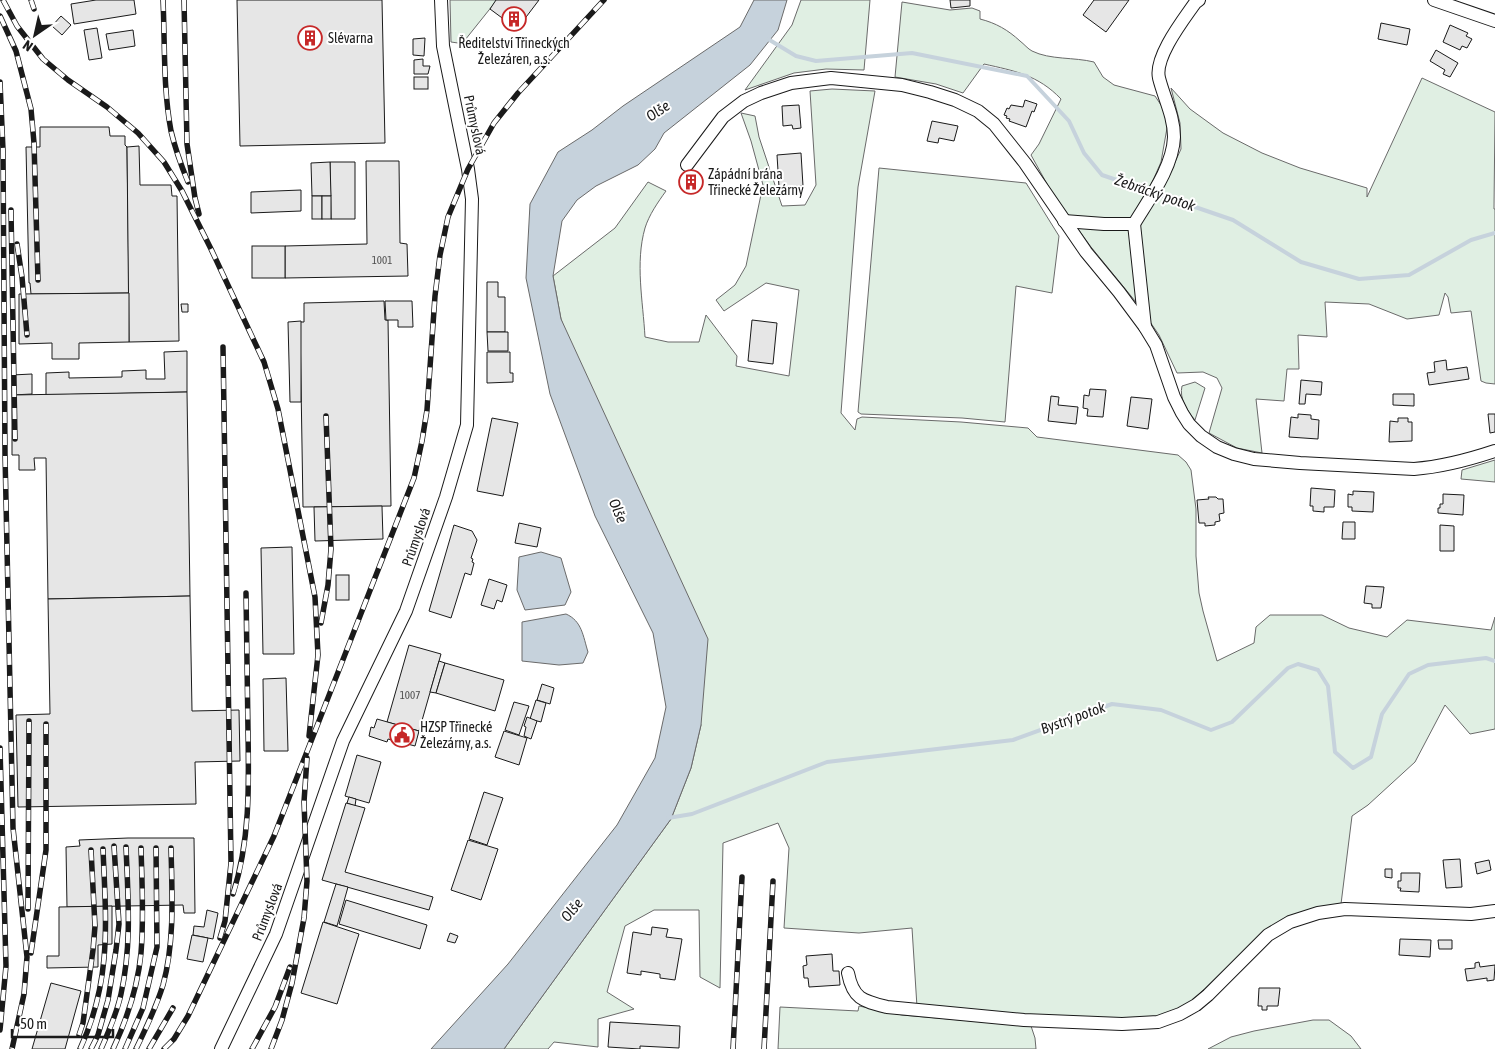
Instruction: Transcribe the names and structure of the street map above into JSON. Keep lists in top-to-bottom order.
{
  "streets": {
    "street": ["Průmyslová"]
  },
  "water": ["Olše", "Žebrácký potok", "Bystrý potok"],
  "places": {
    "building": ["Ředitelství Třineckých Železáren, a.s.", "Slévarna", "Zápádní brána Třinecké Železárny"],
    "public building": ["HZSP Třinecké Železárny, a.s."]
  },
  "house_numbers": ["1001", "1007"],
  "scale_bar": "50 m",
  "north": "bottom left"
}
